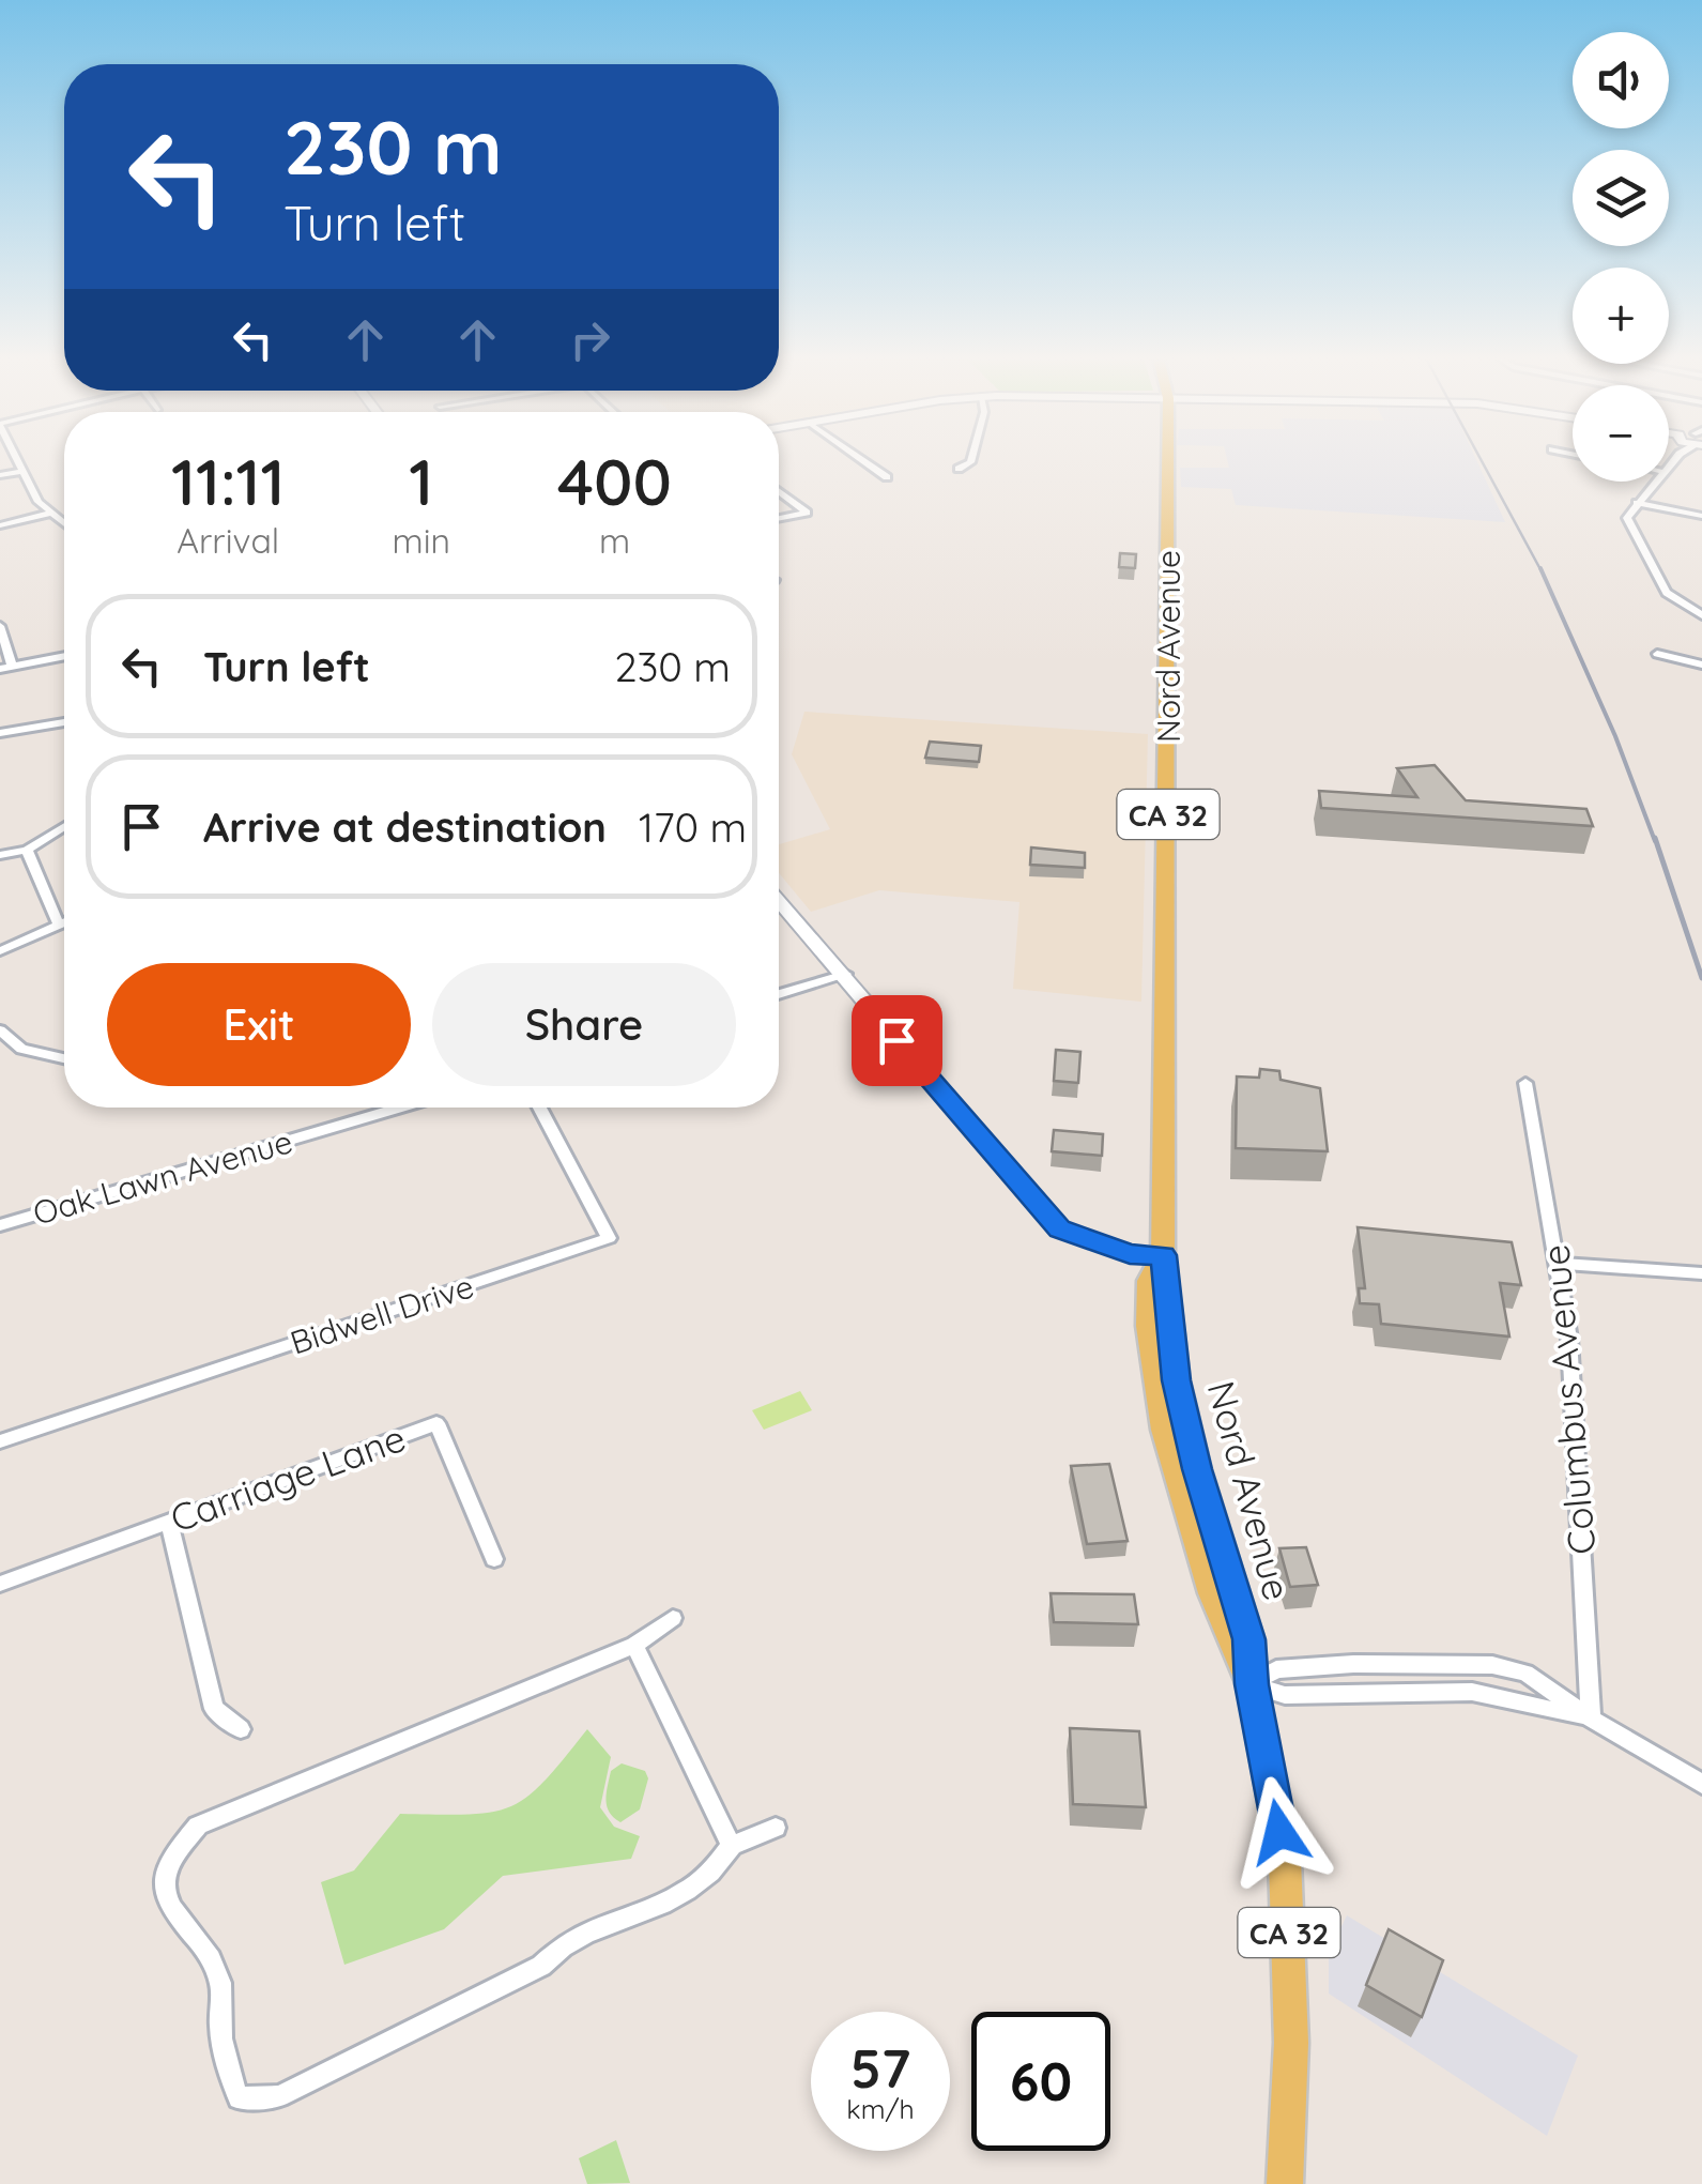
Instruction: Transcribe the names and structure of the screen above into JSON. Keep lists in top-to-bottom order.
{
  "streets": {
    "main road": ["Nord Avenue", "CA 32"],
    "street": [
      "Oak Lawn Avenue",
      "Bidwell Drive",
      "Columbus Avenue",
      "Carriage Lane"
    ]
  },
  "page": {
    "map_buttons": ["+", "−"],
    "turn": ["230 m", "Turn left"],
    "eta": [
      "11:11",
      "Arrival",
      "1",
      "min",
      "400",
      "m"
    ],
    "list": [
      {
        "name": "Turn left",
        "value": "230 m"
      },
      {
        "name": "Arrive at destination",
        "value": "170 m"
      }
    ],
    "buttons": ["Exit", "Share"],
    "speed": "57 km/h",
    "limit": "60"
  }
}
